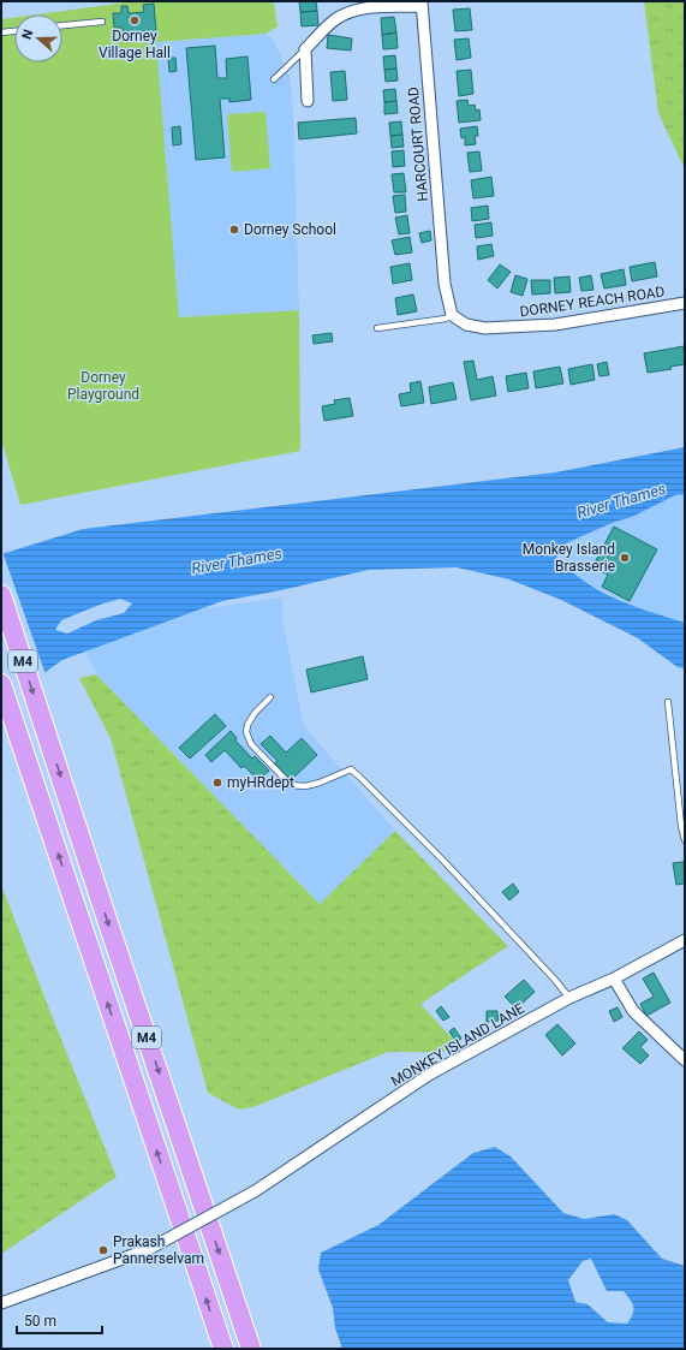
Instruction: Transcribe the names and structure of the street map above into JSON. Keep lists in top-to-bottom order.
{
  "streets": {
    "highway": ["M4"],
    "street": ["HARCOURT ROAD", "DORNEY REACH ROAD", "MONKEY ISLAND LANE"]
  },
  "crossings": [
    ["HARCOURT ROAD", "DORNEY REACH ROAD"]
  ],
  "water": ["River Thames"],
  "parks": ["Dorney Playground"],
  "places": [
    "Dorney Village Hall",
    "Dorney School",
    "Monkey Island Brasserie",
    "myHRdept",
    "Prakash Pannerselvam"
  ],
  "scale_bar": "50 m",
  "north": "left"
}
